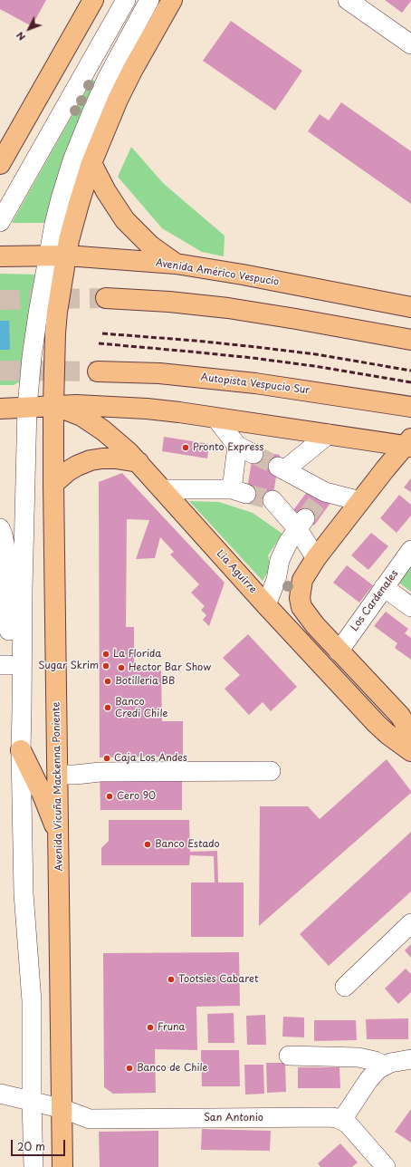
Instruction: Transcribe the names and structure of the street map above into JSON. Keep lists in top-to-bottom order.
{
  "streets": {
    "main road": [
      "Avenida Américo Vespucio",
      "Autopista Vespucio Sur",
      "Lia Aguirre",
      "Avenida Vicuña Mackenna Poniente"
    ],
    "street": ["Los Cardenales", "San Antonio"]
  },
  "crossings": [
    ["Avenida Américo Vespucio", "Avenida Vicuña Mackenna Poniente"],
    ["Lia Aguirre", "Avenida Vicuña Mackenna Poniente"],
    ["Avenida Vicuña Mackenna Poniente", "San Antonio"]
  ],
  "places": [
    "Pronto Express",
    "La Florida",
    "Sugar Skrim",
    "Hector Bar Show",
    "Botilleria BB",
    "Banco Credi Chile",
    "Caja Los Andes",
    "Cero 90",
    "Banco Estado",
    "Tootsies Cabaret",
    "Fruna",
    "Banco de Chile"
  ],
  "scale_bar": "20 m",
  "north": "bottom left"
}
